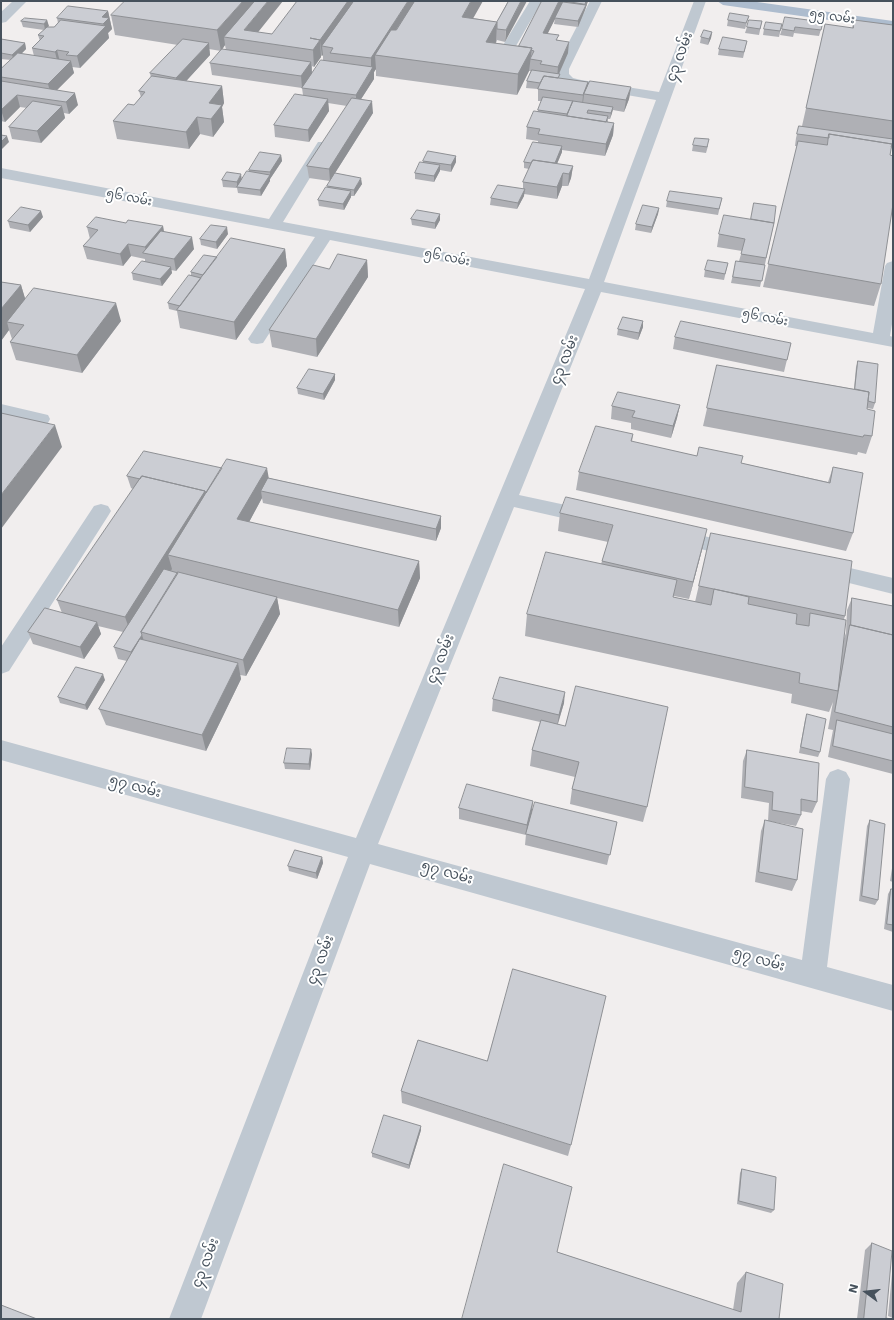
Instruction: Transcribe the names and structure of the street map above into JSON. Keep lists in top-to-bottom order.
{
  "streets": {
    "main road": ["၅၅ လမ်း"],
    "street": ["၄၃ လမ်း", "၅၆ လမ်း", "၅၇ လမ်း"]
  },
  "crossings": [
    ["၄၃ လမ်း", "၅၆ လမ်း"],
    ["၄၃ လမ်း", "၅၇ လမ်း"]
  ],
  "north": "left"
}
